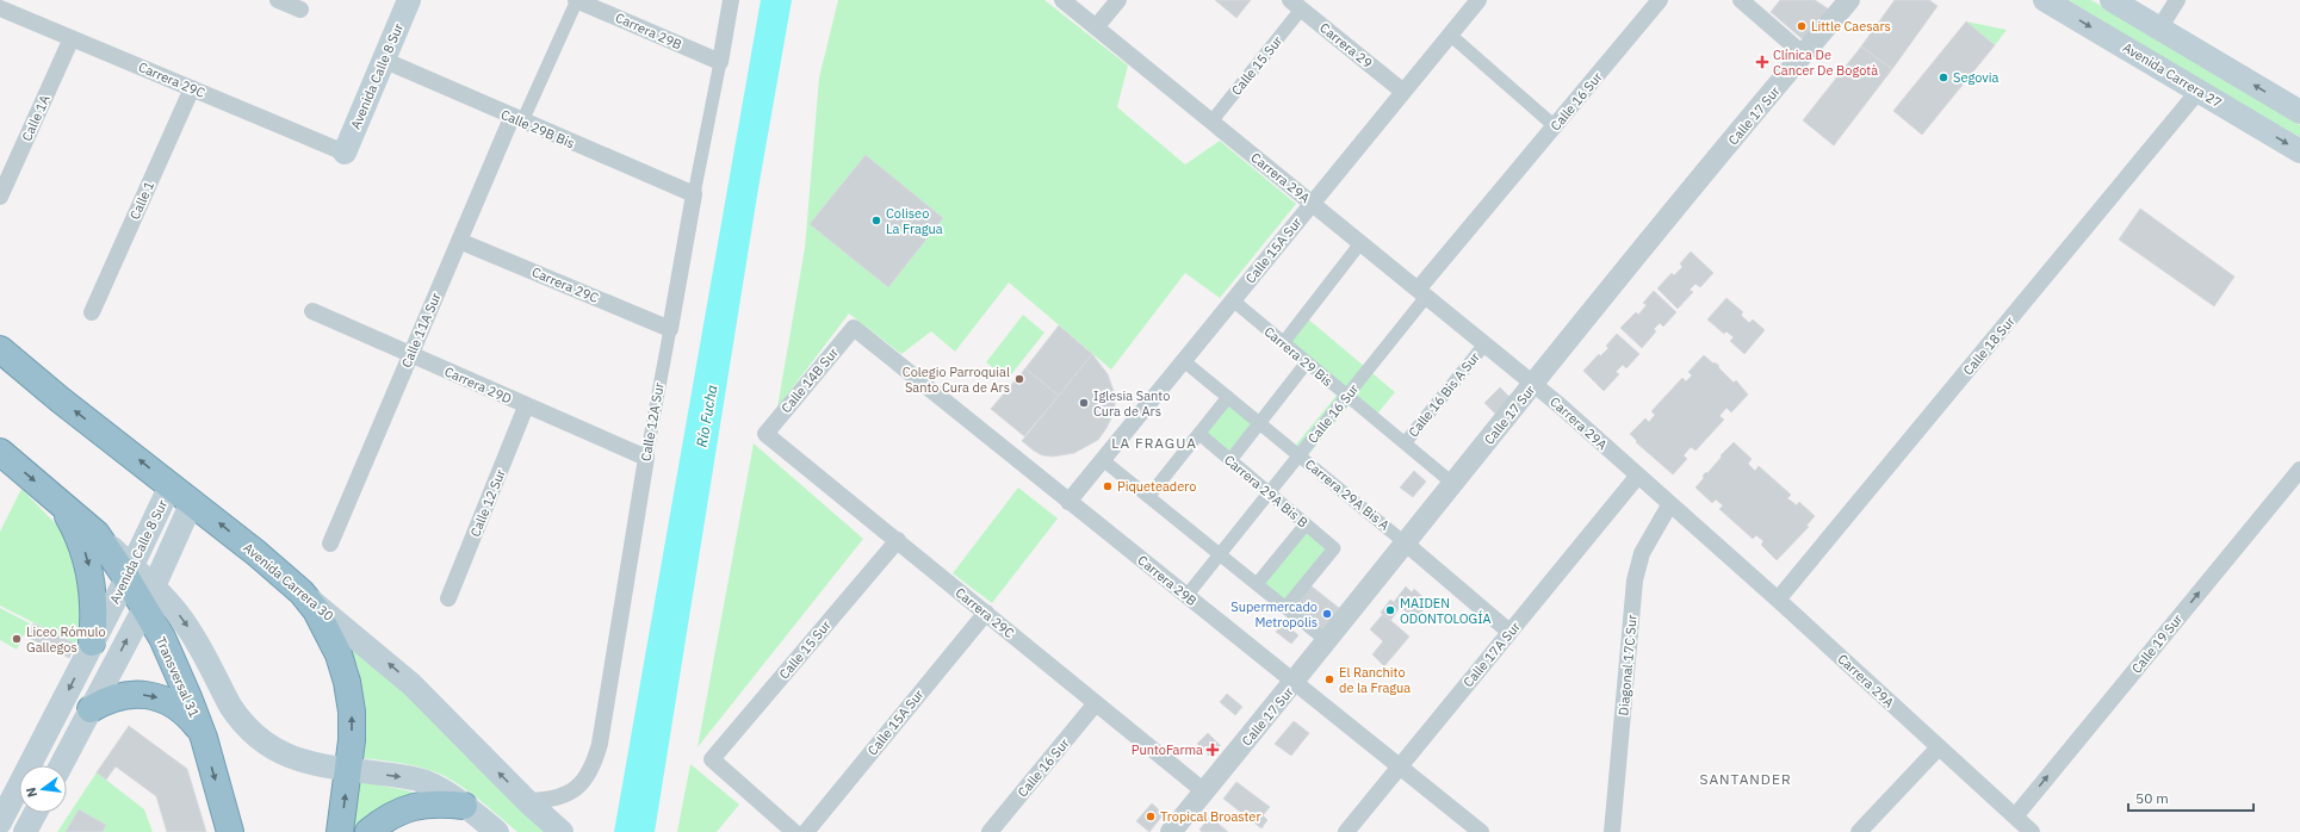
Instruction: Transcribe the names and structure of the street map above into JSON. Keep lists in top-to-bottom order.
{
  "streets": {
    "highway": ["Avenida Carrera 30", "Transversal 31"],
    "main road": ["Avenida Carrera 27", "Avenida Calle 8 Sur"],
    "street": [
      "Carrera 29B",
      "Carrera 29",
      "Calle 15 Sur",
      "Carrera 29C",
      "Calle 16 Sur",
      "Calle 17 Sur",
      "Calle 1A",
      "Calle 29B Bis",
      "Carrera 29A",
      "Calle 1",
      "Calle 15A Sur",
      "Calle 11A Sur",
      "Calle 18 Sur",
      "Carrera 29 Bis",
      "Calle 14B Sur",
      "Carrera 29D",
      "Calle 16 Bis A Sur",
      "Calle 12A Sur",
      "Carrera 29A Bis B",
      "Carrera 29A Bis A",
      "Calle 12 Sur",
      "Calle 19 Sur",
      "Calle 17A Sur",
      "Diagonal 17C Sur"
    ]
  },
  "crossings": [
    ["Carrera 29B", "Calle 16 Sur"],
    ["Carrera 29B", "Calle 17 Sur"],
    ["Carrera 29B", "Calle 15A Sur"],
    ["Carrera 29B", "Calle 11A Sur"],
    ["Carrera 29B", "Calle 14B Sur"],
    ["Carrera 29B", "Calle 12A Sur"],
    ["Carrera 29B", "Calle 17A Sur"],
    ["Carrera 29", "Calle 15 Sur"],
    ["Carrera 29", "Calle 15A Sur"],
    ["Calle 15 Sur", "Carrera 29C"],
    ["Calle 15 Sur", "Carrera 29A"],
    ["Avenida Carrera 27", "Calle 18 Sur"],
    ["Avenida Calle 8 Sur", "Carrera 29C"],
    ["Avenida Calle 8 Sur", "Calle 29B Bis"],
    ["Avenida Calle 8 Sur", "Avenida Carrera 30"],
    ["Avenida Calle 8 Sur", "Transversal 31"],
    ["Carrera 29C", "Calle 16 Sur"],
    ["Carrera 29C", "Calle 17 Sur"],
    ["Carrera 29C", "Calle 1A"],
    ["Carrera 29C", "Calle 1"],
    ["Carrera 29C", "Calle 15A Sur"],
    ["Carrera 29C", "Calle 11A Sur"],
    ["Carrera 29C", "Calle 14B Sur"],
    ["Carrera 29C", "Calle 12A Sur"],
    ["Calle 16 Sur", "Carrera 29A"],
    ["Calle 16 Sur", "Carrera 29 Bis"],
    ["Calle 16 Sur", "Carrera 29A Bis B"],
    ["Calle 16 Sur", "Carrera 29A Bis A"],
    ["Calle 17 Sur", "Carrera 29A"],
    ["Calle 17 Sur", "Carrera 29 Bis"],
    ["Calle 17 Sur", "Carrera 29A Bis A"],
    ["Calle 29B Bis", "Calle 11A Sur"],
    ["Calle 29B Bis", "Calle 12A Sur"],
    ["Carrera 29A", "Calle 15A Sur"],
    ["Carrera 29A", "Calle 18 Sur"],
    ["Carrera 29A", "Calle 16 Bis A Sur"],
    ["Carrera 29A", "Calle 19 Sur"],
    ["Carrera 29A", "Calle 17A Sur"],
    ["Carrera 29A", "Diagonal 17C Sur"],
    ["Calle 15A Sur", "Carrera 29 Bis"],
    ["Calle 15A Sur", "Carrera 29A Bis A"],
    ["Calle 11A Sur", "Carrera 29D"],
    ["Carrera 29 Bis", "Calle 16 Bis A Sur"],
    ["Carrera 29D", "Calle 12A Sur"],
    ["Carrera 29D", "Calle 12 Sur"],
    ["Calle 12A Sur", "Avenida Carrera 30"],
    ["Carrera 29A Bis A", "Calle 17A Sur"]
  ],
  "one_way": ["Avenida Carrera 30", "Calle 19 Sur"],
  "districts": ["LA FRAGUA", "SANTANDER"],
  "water": ["Río Fucha"],
  "places": {
    "other": [
      "Little Caesars",
      "Segovia",
      "Coliseo La Fragua",
      "Colegio Parroquial Santo Cura de Ars",
      "Iglesia Santo Cura de Ars",
      "Piqueteadero",
      "MAIDEN ODONTOLOGÍA",
      "Supermercado Metropolis",
      "Liceo Rómulo Gallegos",
      "El Ranchito de la Fragua",
      "Tropical Broaster"
    ],
    "health": ["Clínica De Cancer De Bogotà", "PuntoFarma"]
  },
  "scale_bar": "50 m",
  "north": "left"
}
